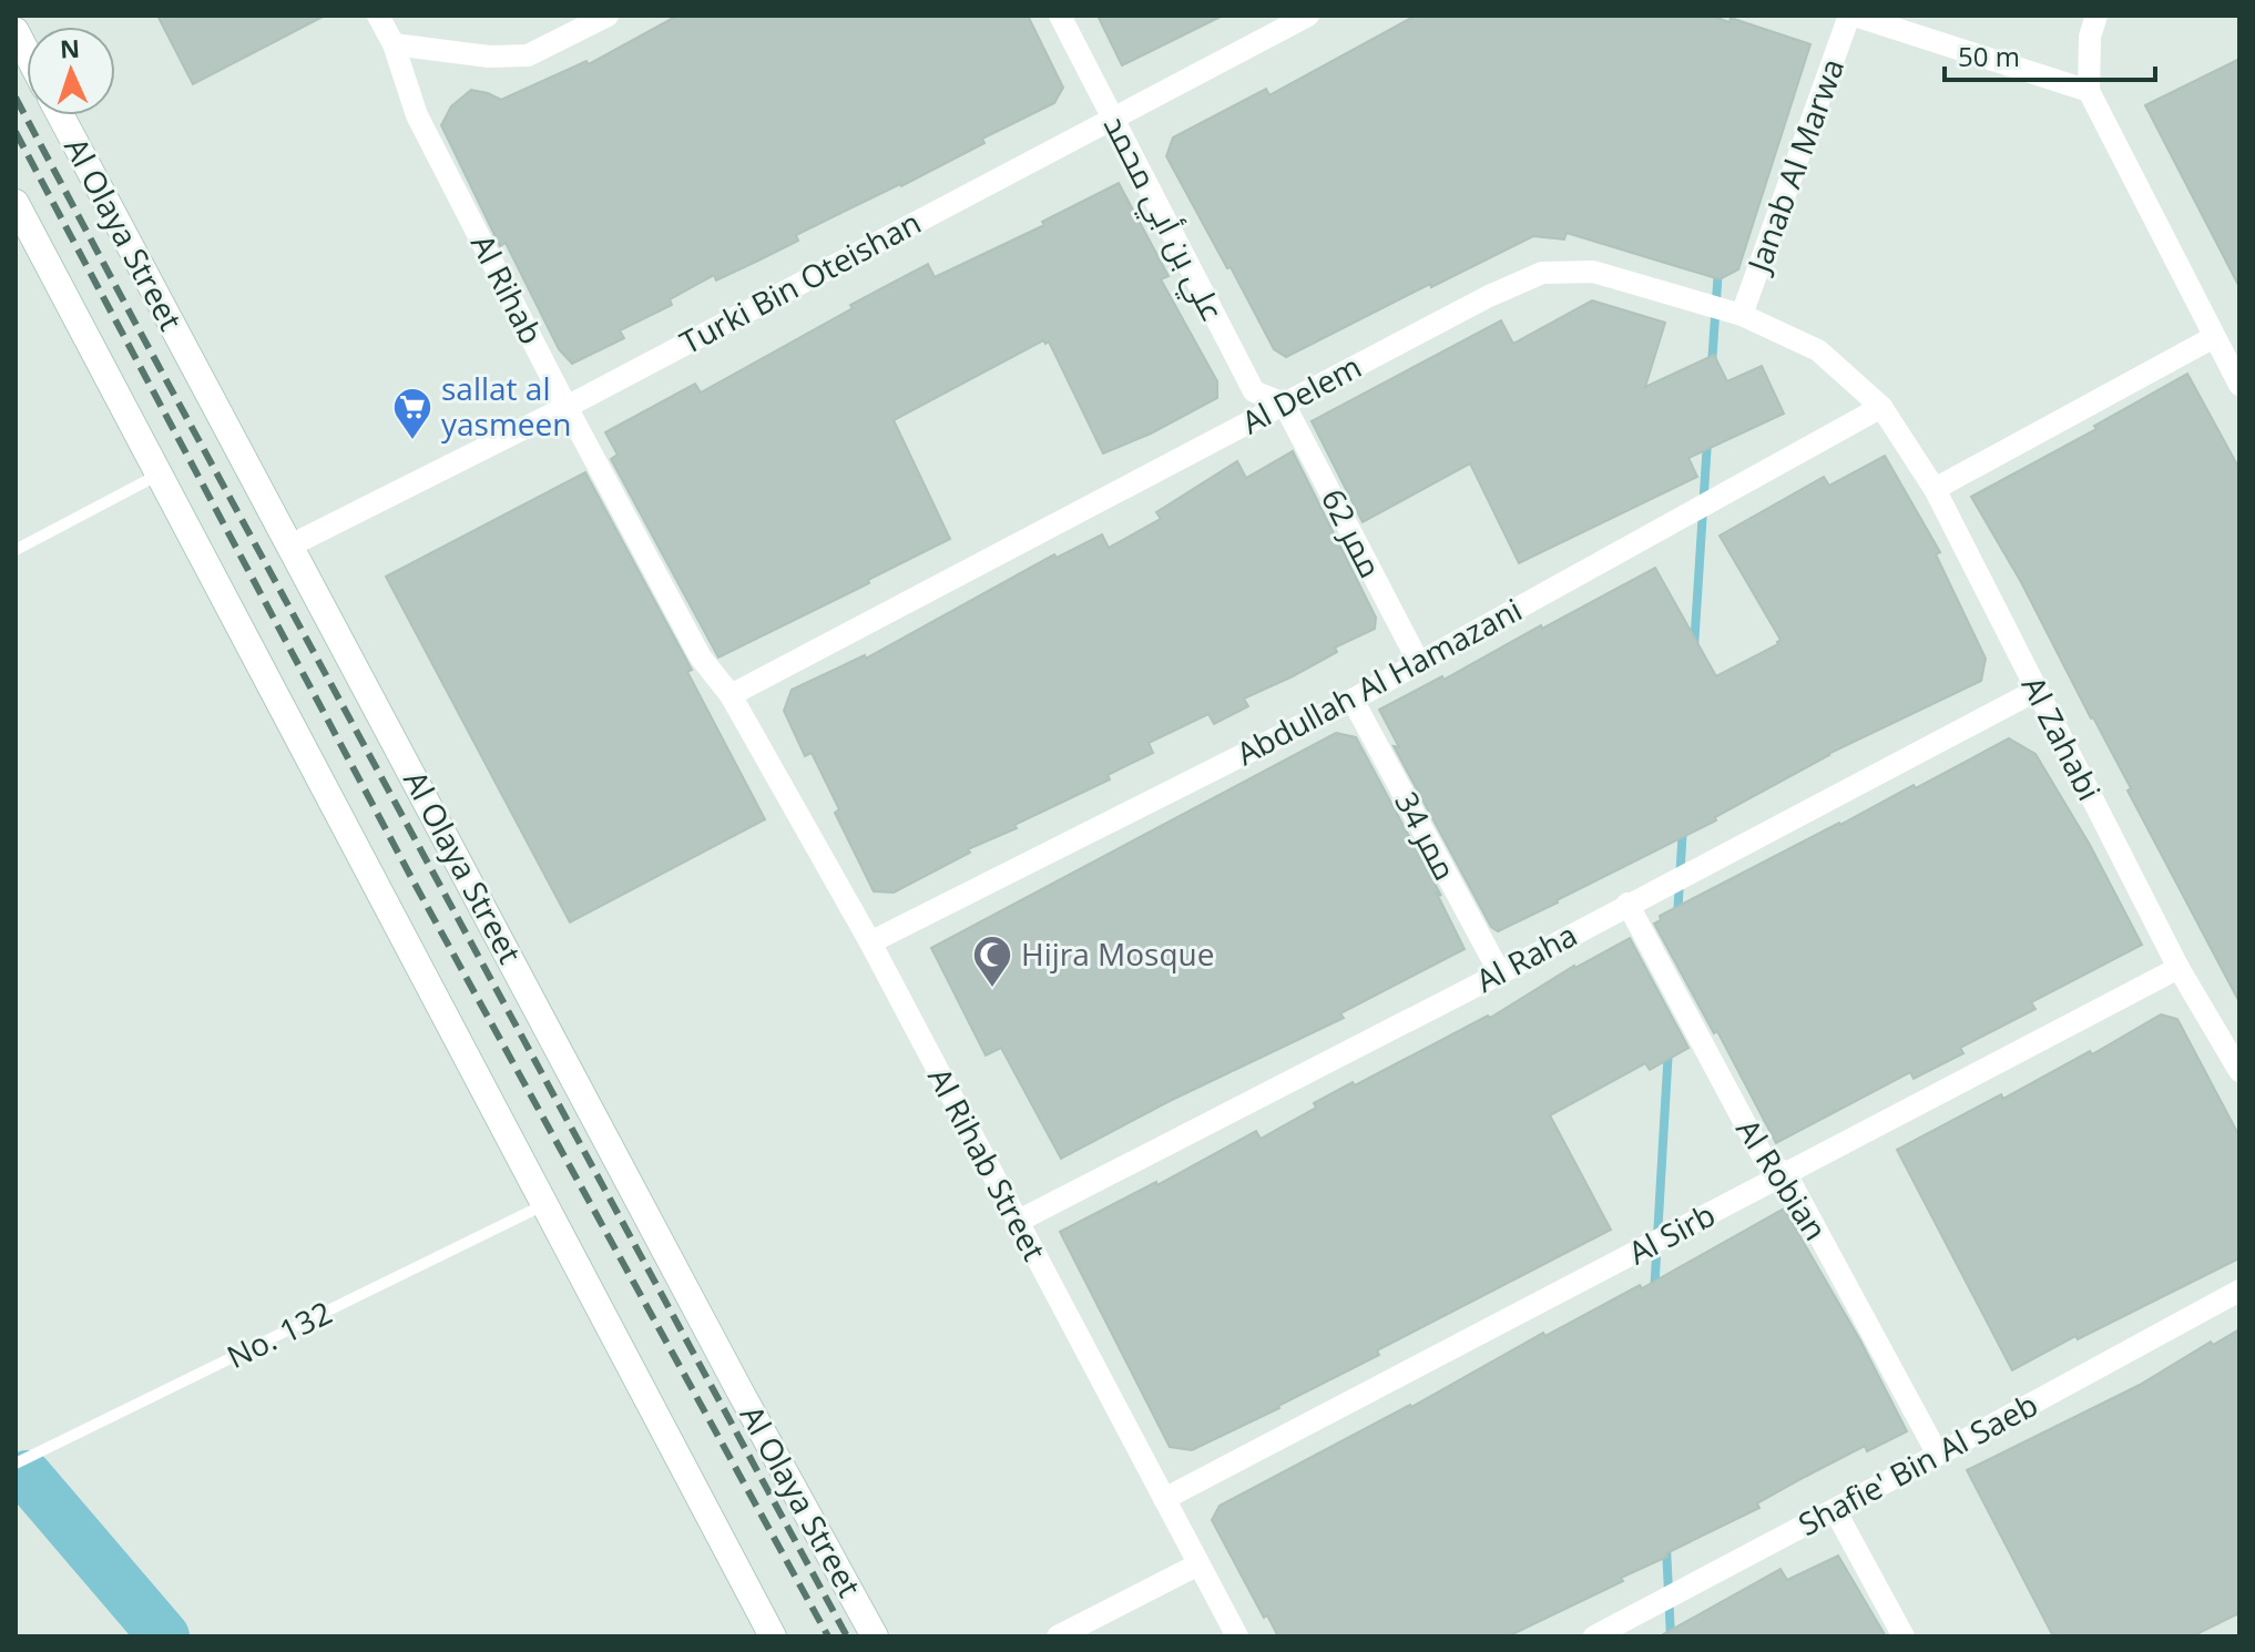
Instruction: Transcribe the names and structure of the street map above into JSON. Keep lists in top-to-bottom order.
{
  "streets": {
    "main road": ["Al Olaya Street"],
    "street": [
      "Janab Al Marwa",
      "علي بن أبي محمد",
      "Turki Bin Oteishan",
      "Al Rihab",
      "Al Delem",
      "ممر 62",
      "Abdullah Al Hamazani",
      "Al Zahabi",
      "ممر 34",
      "Al Raha",
      "Al Rihab Street",
      "Al Robian",
      "Al Sirb",
      "Shafie' Bin Al Saeb"
    ],
    "lane": ["No. 132"]
  },
  "crossings": [
    ["Janab Al Marwa", "Al Delem"],
    ["علي بن أبي محمد", "Turki Bin Oteishan"],
    ["علي بن أبي محمد", "Al Delem"],
    ["علي بن أبي محمد", "ممر 62"],
    ["Al Olaya Street", "Turki Bin Oteishan"],
    ["Turki Bin Oteishan", "Al Rihab"],
    ["Al Rihab", "Al Delem"],
    ["Al Rihab", "Al Rihab Street"],
    ["Al Delem", "ممر 62"],
    ["Al Delem", "Abdullah Al Hamazani"],
    ["Al Delem", "Al Zahabi"],
    ["Al Delem", "Al Rihab Street"],
    ["ممر 62", "Abdullah Al Hamazani"],
    ["Abdullah Al Hamazani", "Al Zahabi"],
    ["Abdullah Al Hamazani", "ممر 34"],
    ["Abdullah Al Hamazani", "Al Rihab Street"],
    ["Al Zahabi", "Al Raha"],
    ["Al Zahabi", "Al Sirb"],
    ["ممر 34", "Al Raha"],
    ["Al Raha", "Al Rihab Street"],
    ["Al Raha", "Al Robian"],
    ["Al Rihab Street", "Al Sirb"],
    ["Al Robian", "Al Sirb"],
    ["Al Robian", "Shafie' Bin Al Saeb"]
  ],
  "places": {
    "supermarket": ["sallat al yasmeen"],
    "mosque": ["Hijra Mosque"]
  },
  "scale_bar": "50 m",
  "north": "top"
}
